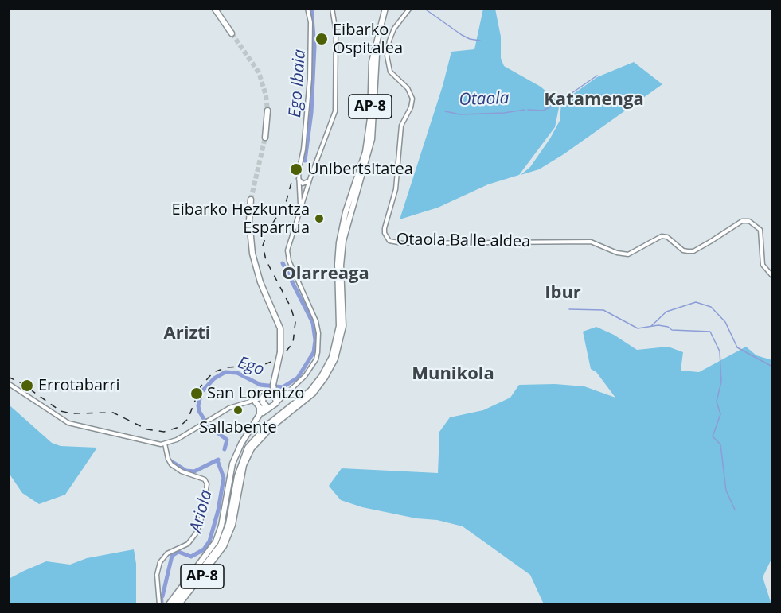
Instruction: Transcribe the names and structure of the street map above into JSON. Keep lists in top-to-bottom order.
{
  "streets": {
    "highway": ["AP-8"],
    "street": ["Otaola Balle aldea"]
  },
  "districts": [
    "Katamenga",
    "Olarreaga",
    "Ibur",
    "Arizti",
    "Munikola"
  ],
  "water": [
    "Ego Ibaia",
    "Otaola",
    "Ego",
    "Ariola"
  ],
  "places": [
    "Eibarko Ospitalea",
    "Unibertsitatea",
    "Eibarko Hezkuntza Esparrua",
    "Errotabarri",
    "San Lorentzo",
    "Sallabente"
  ]
}
